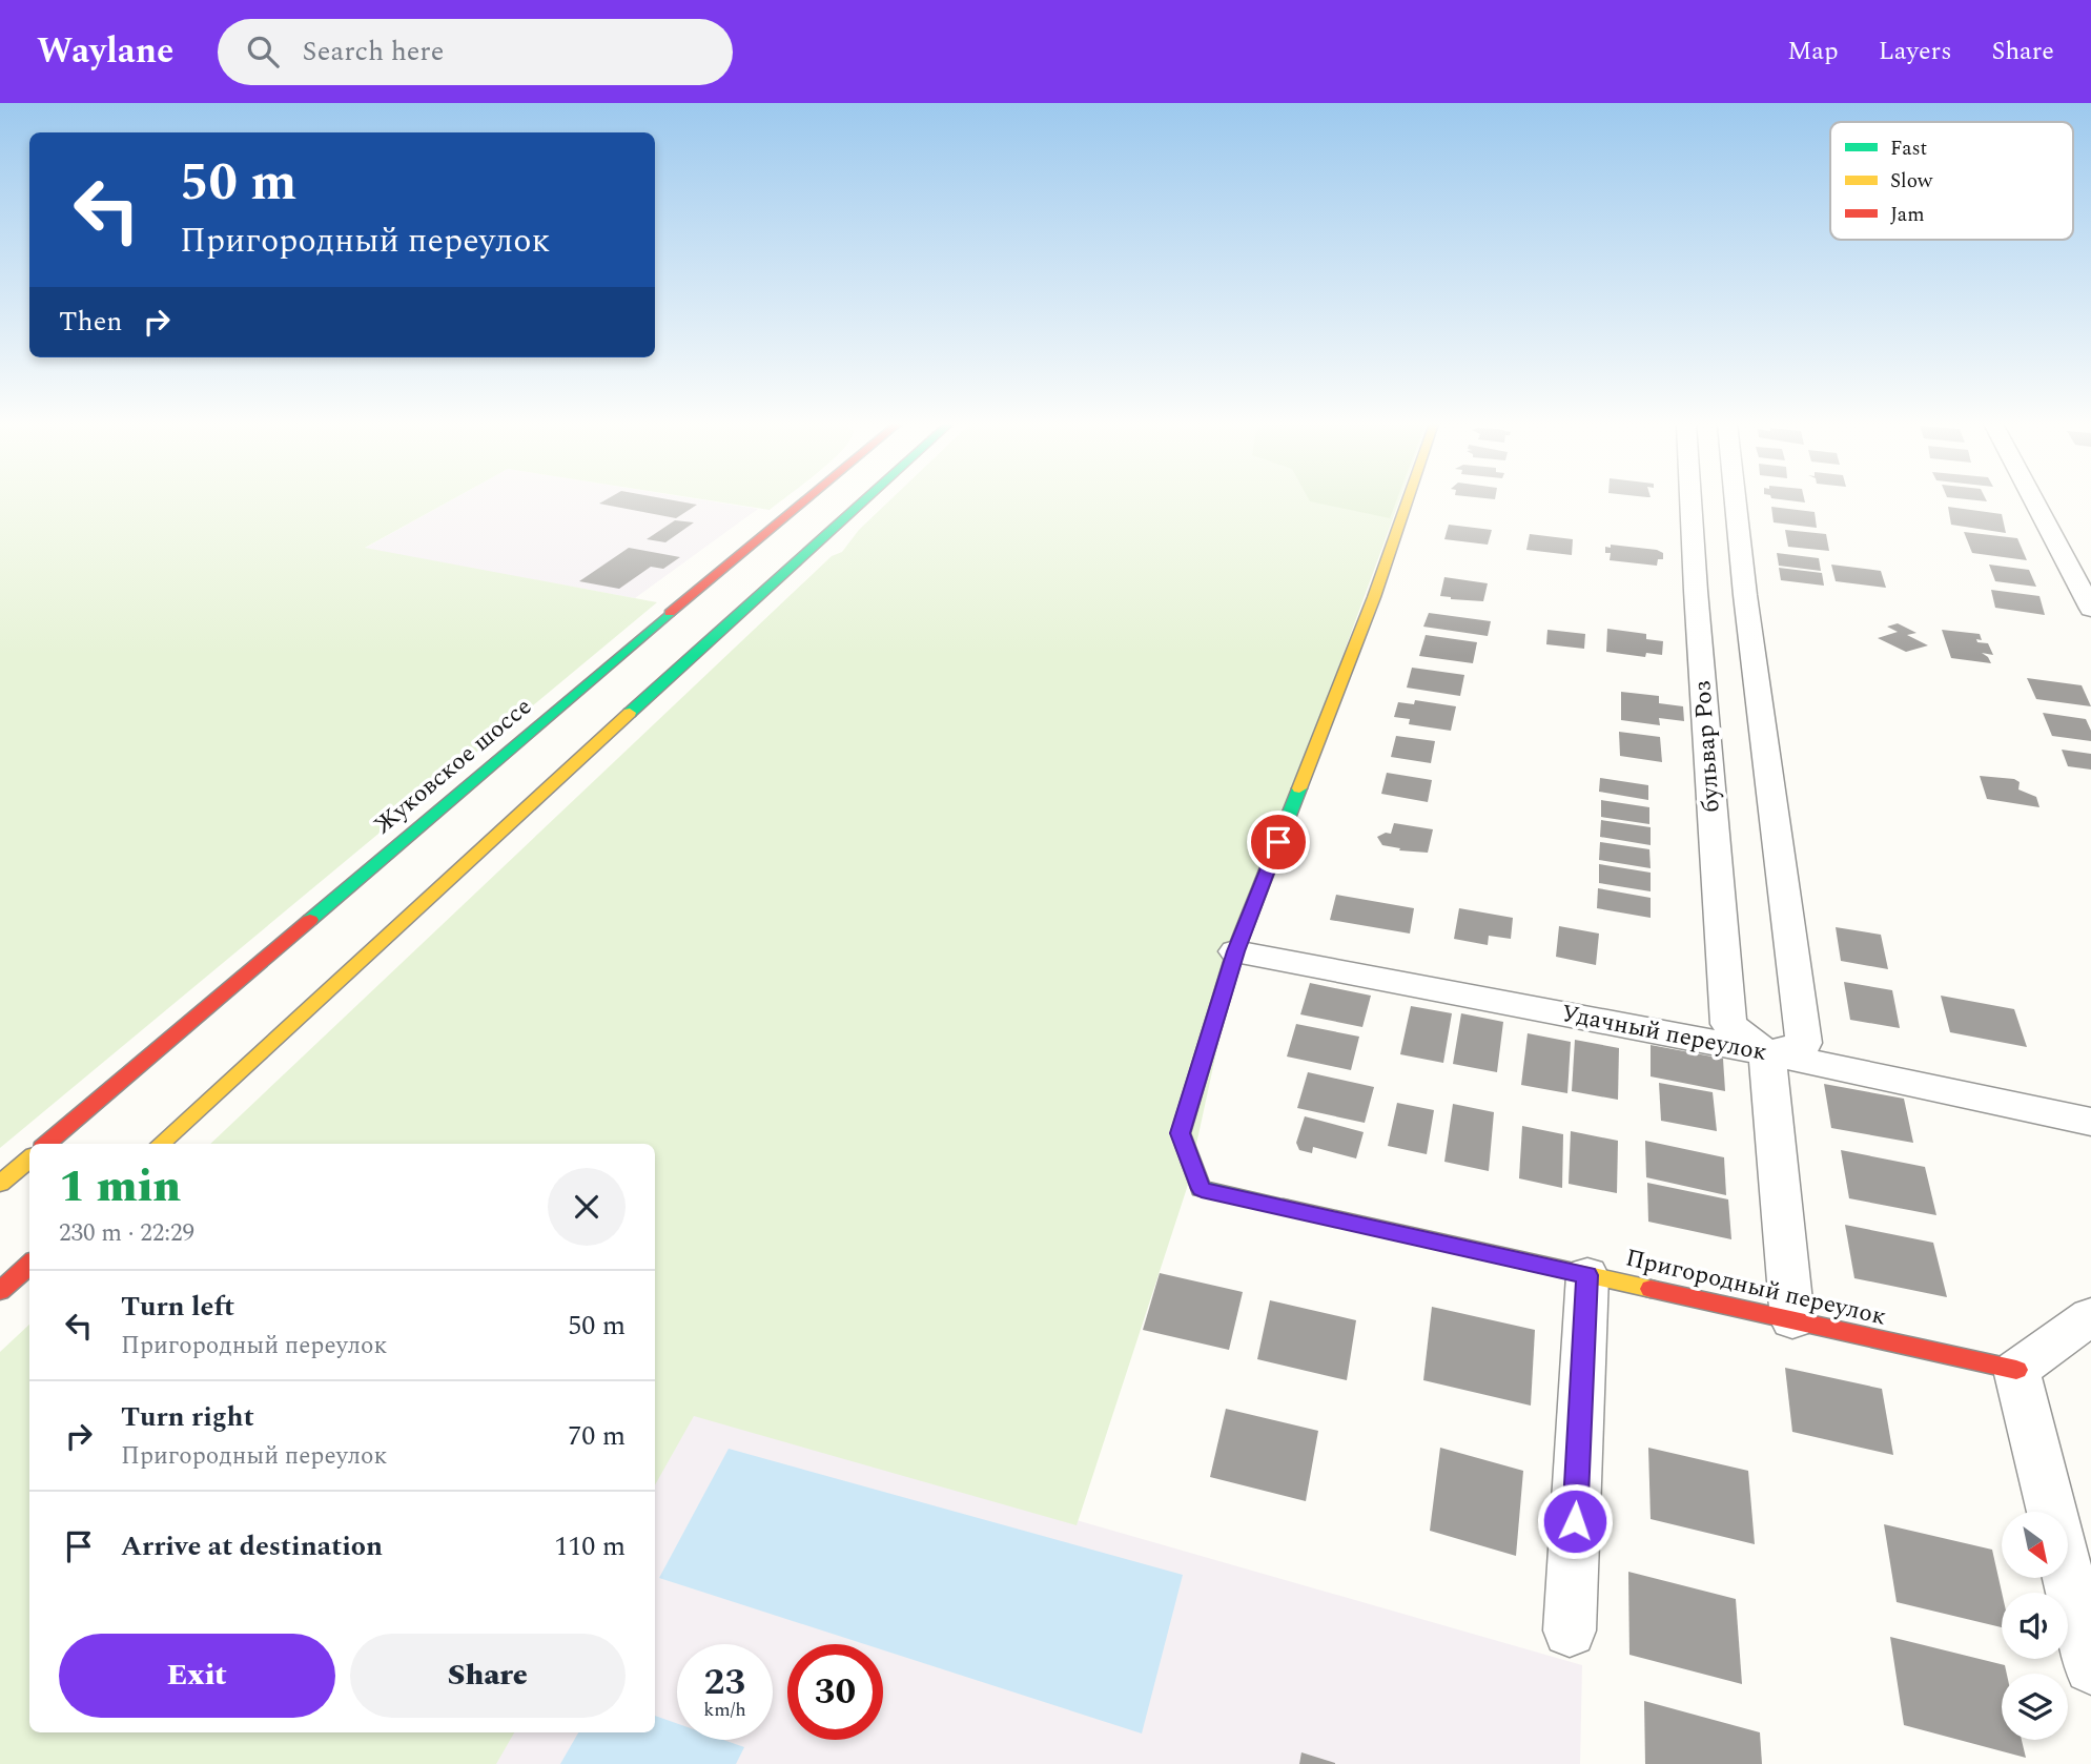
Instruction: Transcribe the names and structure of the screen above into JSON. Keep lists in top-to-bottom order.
{
  "streets": {
    "main road": ["Жуковское шоссе", "Пригородный переулок"],
    "street": ["бульвар Роз", "Удачный переулок"]
  },
  "crossings": [
    ["бульвар Роз", "Удачный переулок"],
    ["Удачный переулок", "Пригородный переулок"]
  ],
  "legend": ["Fast", "Slow", "Jam"],
  "north": "bottom right",
  "page": {
    "header": "Waylane",
    "search": "Search here",
    "nav": ["Map", "Layers", "Share"],
    "turn": ["50 m", "Пригородный переулок"],
    "then": "Then",
    "heading": ["1 min", "230 m · 22:29"],
    "list": [
      {
        "name": "Turn left",
        "note": "Пригородный переулок",
        "value": "50 m"
      },
      {
        "name": "Turn right",
        "note": "Пригородный переулок",
        "value": "70 m"
      },
      {
        "name": "Arrive at destination",
        "value": "110 m"
      }
    ],
    "buttons": ["Exit", "Share"],
    "speed": "23 km/h",
    "limit": "30"
  }
}
